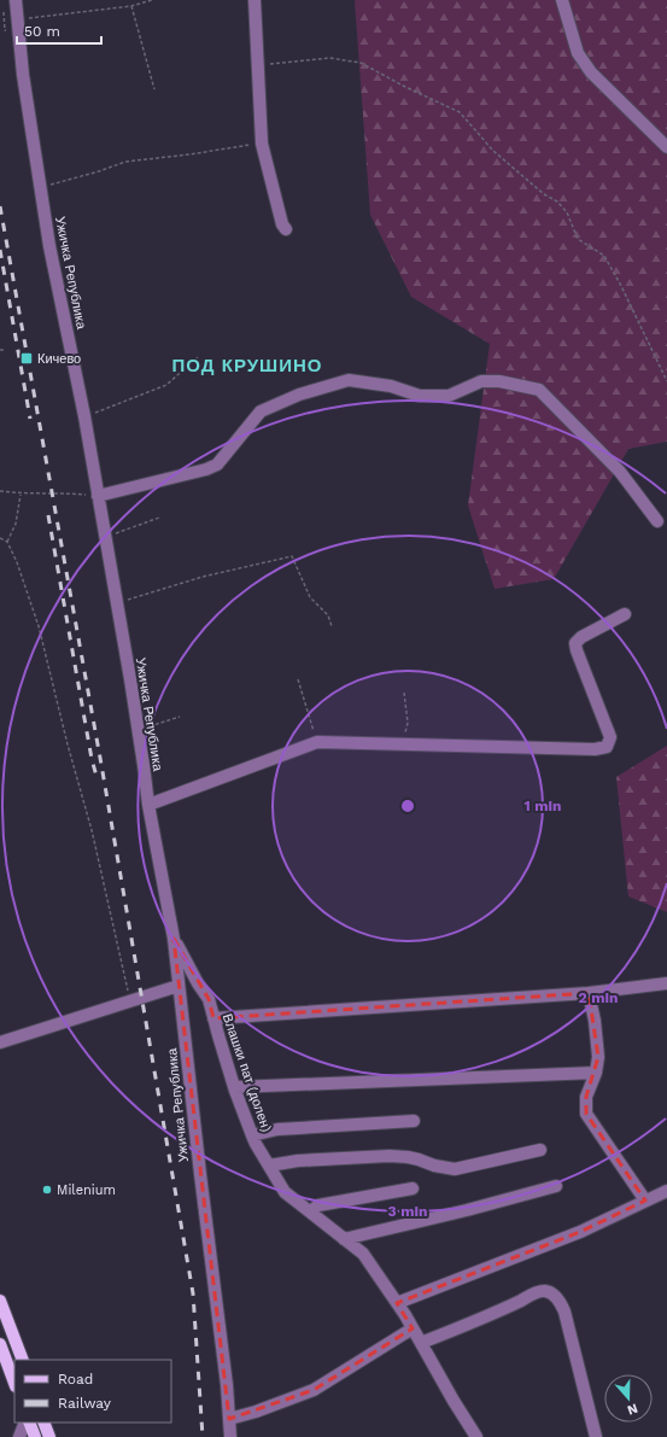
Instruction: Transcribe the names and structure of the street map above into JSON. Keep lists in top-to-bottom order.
{
  "streets": {
    "street": ["Ужичка Република", "Влашки пат (долен)"]
  },
  "crossings": [
    ["Ужичка Република", "Влашки пат (долен)"]
  ],
  "districts": ["ПОД КРУШИНО"],
  "places": {
    "transit": ["Кичево"],
    "other": ["Milenium"]
  },
  "legend": ["Road", "Railway"],
  "scale_bar": "50 m",
  "north": "bottom",
  "rings": ["1 min", "2 min", "3 min"]
}
